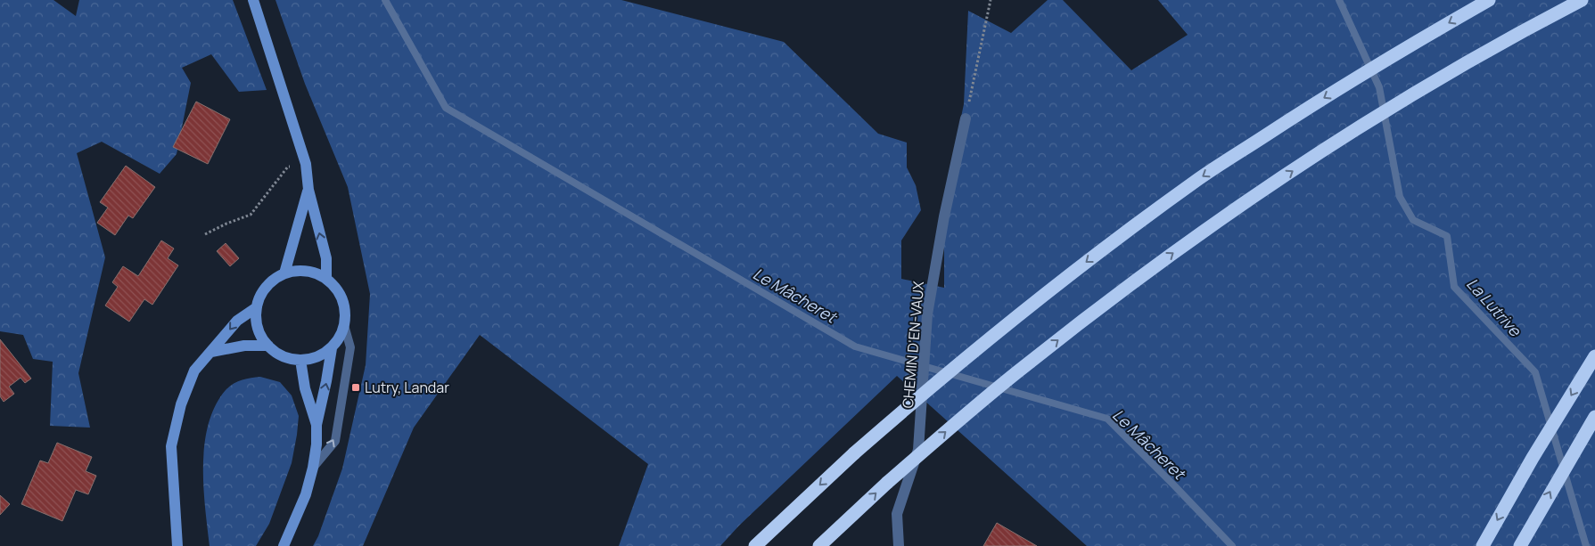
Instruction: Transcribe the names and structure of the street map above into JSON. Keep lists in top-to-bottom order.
{
  "streets": {
    "street": ["CHEMIN D'EN-VAUX"]
  },
  "water": ["Le Mâcheret", "La Lutrive"],
  "places": {
    "transit": ["Lutry, Landar"]
  }
}
